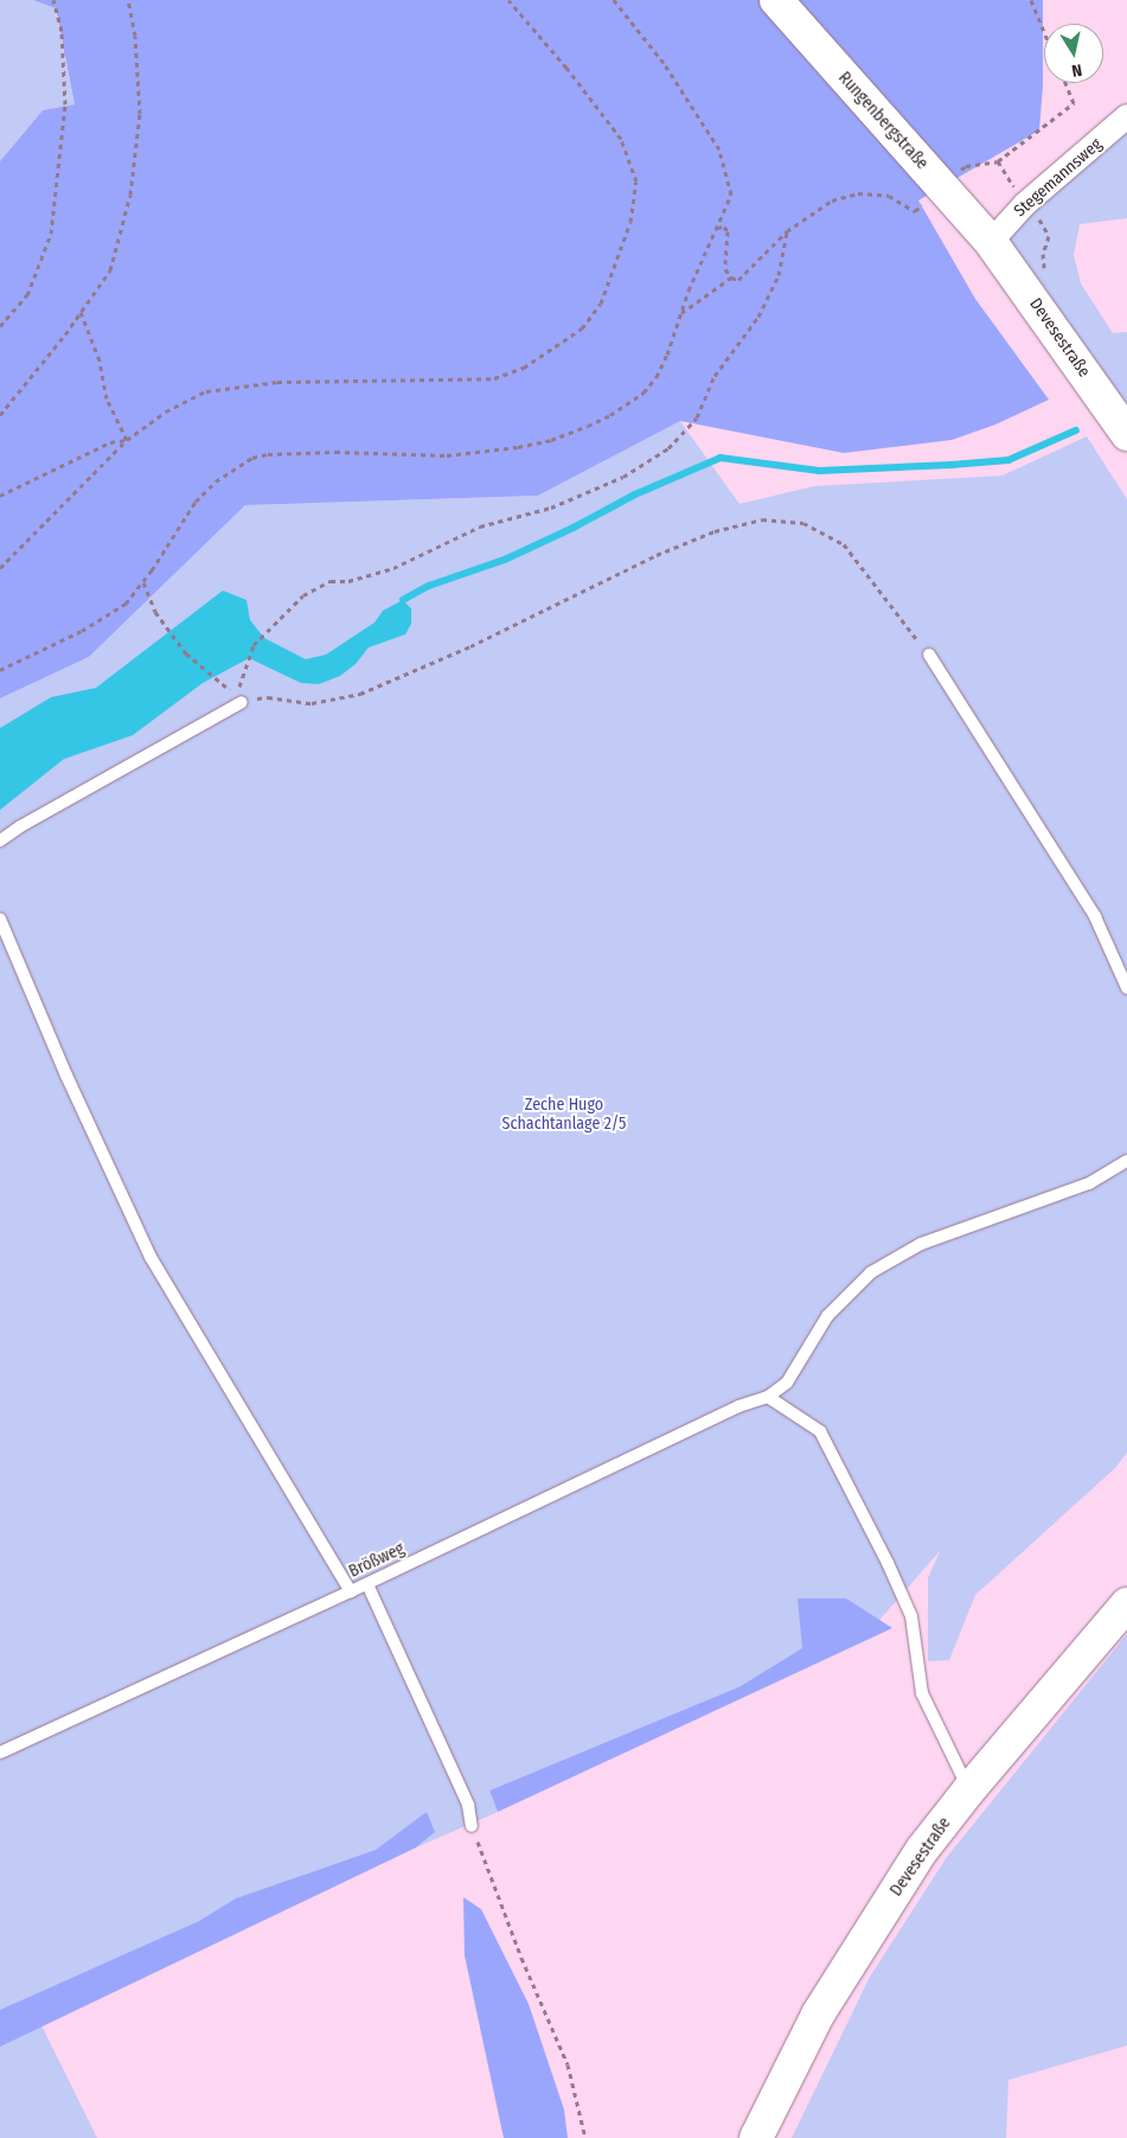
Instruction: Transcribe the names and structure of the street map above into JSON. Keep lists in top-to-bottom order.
{
  "streets": {
    "street": ["Rungenbergstraße", "Stegemannsweg", "Devesestraße"],
    "lane": ["Brößweg"]
  },
  "crossings": [
    ["Rungenbergstraße", "Stegemannsweg"],
    ["Rungenbergstraße", "Devesestraße"],
    ["Stegemannsweg", "Devesestraße"]
  ],
  "parks": ["Zeche Hugo Schachtanlage 2/5"],
  "north": "bottom"
}
